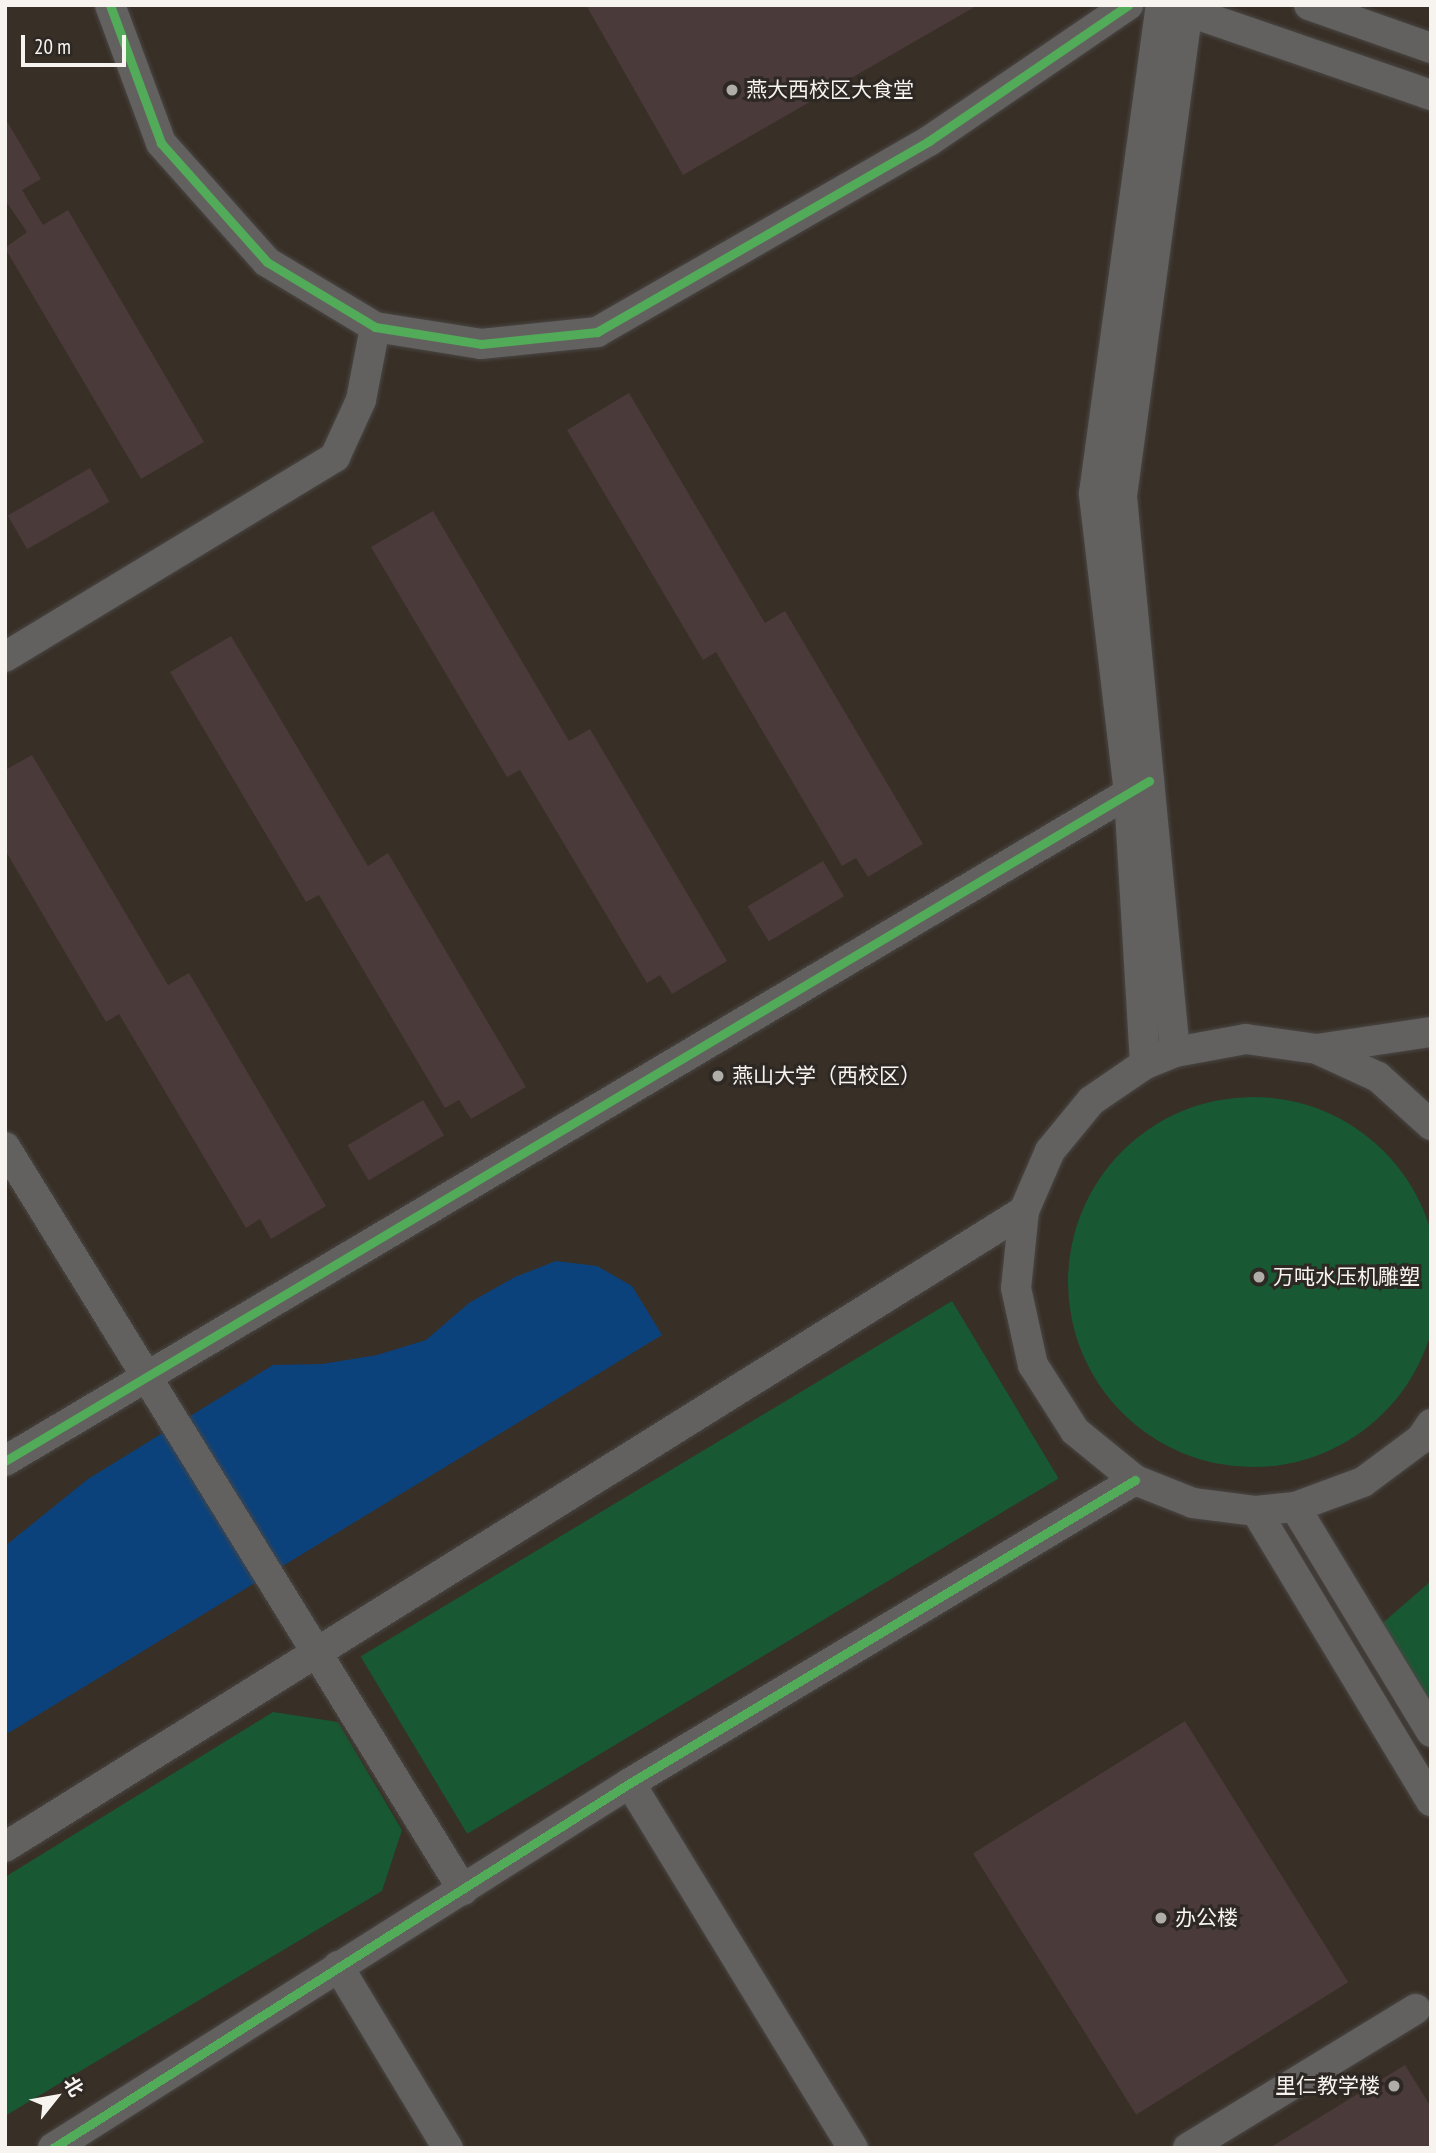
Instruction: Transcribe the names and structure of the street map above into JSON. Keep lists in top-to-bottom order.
{
  "places": [
    "燕大西校区大食堂",
    "燕山大学（西校区）",
    "万吨水压机雕塑",
    "办公楼",
    "里仁教学楼"
  ],
  "scale_bar": "20 m",
  "north": "top right"
}
